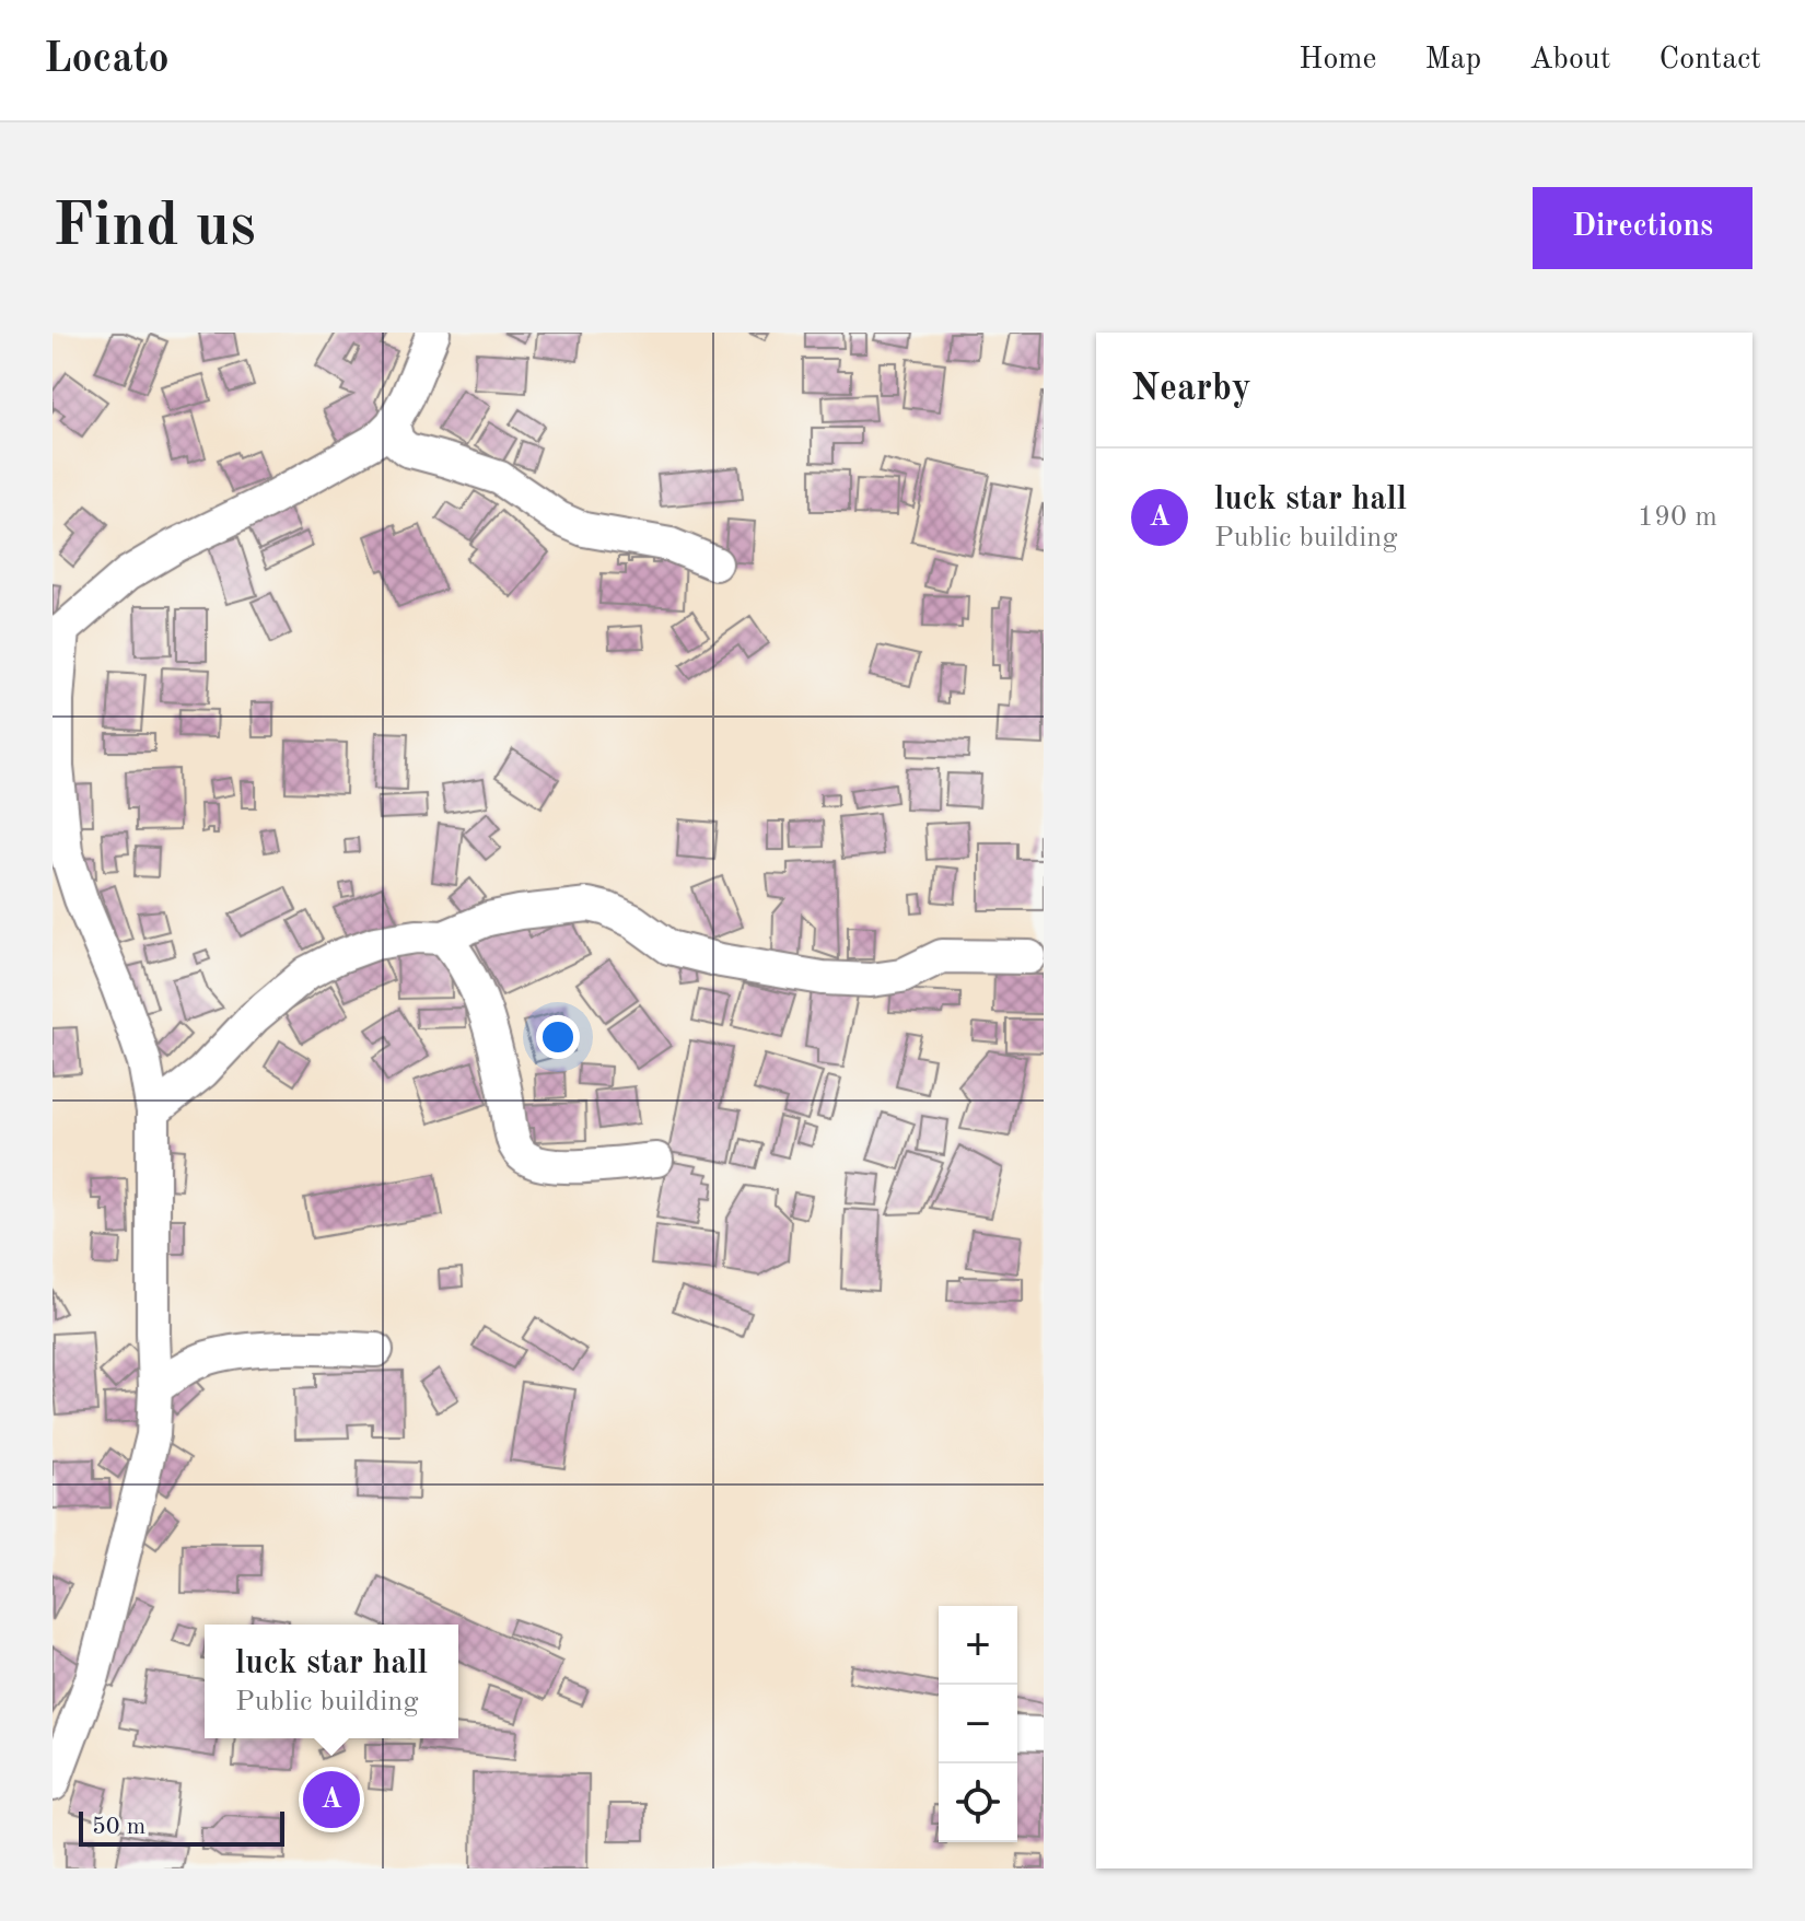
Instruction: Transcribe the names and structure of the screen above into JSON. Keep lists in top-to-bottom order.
{
  "scale_bar": "50 m",
  "page": {
    "header": "Locato",
    "nav": [
      "Home",
      "Map",
      "About",
      "Contact"
    ],
    "buttons": "Directions",
    "title": "Find us",
    "heading": "Nearby",
    "list": [
      {
        "mark": "A",
        "name": "luck star hall",
        "note": "Public building",
        "value": "190 m"
      }
    ],
    "map_buttons": ["+", "−"],
    "popup": ["luck star hall", "Public building"],
    "pins": "A",
    "scale": "50 m"
  }
}
